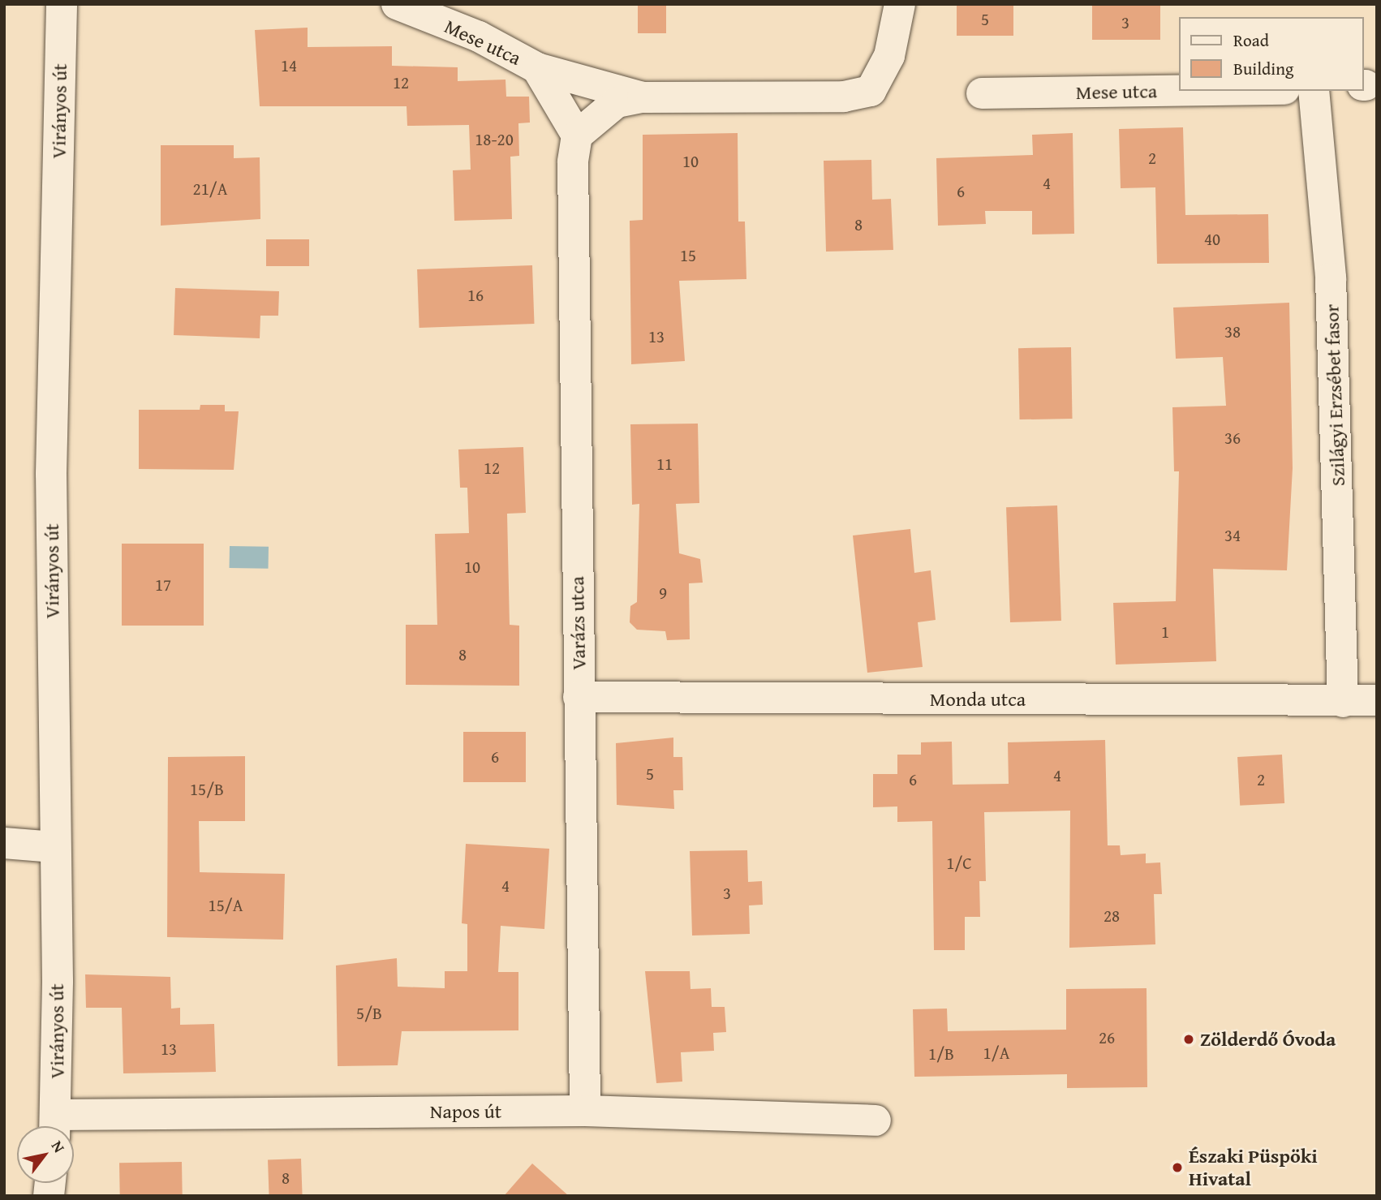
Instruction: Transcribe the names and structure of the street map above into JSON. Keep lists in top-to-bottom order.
{
  "streets": {
    "street": [
      "Mese utca",
      "Virányos út",
      "Szilágyi Erzsébet fasor",
      "Varázs utca",
      "Monda utca",
      "Napos út"
    ]
  },
  "crossings": [
    ["Mese utca", "Varázs utca"],
    ["Virányos út", "Napos út"],
    ["Szilágyi Erzsébet fasor", "Monda utca"],
    ["Varázs utca", "Monda utca"],
    ["Varázs utca", "Napos út"]
  ],
  "places": ["Zölderdő Óvoda", "Északi Püspöki Hivatal"],
  "house_numbers": [
    "5",
    "3",
    "14",
    "12",
    "18-20",
    "2",
    "10",
    "4",
    "21/A",
    "6",
    "8",
    "40",
    "15",
    "16",
    "38",
    "13",
    "36",
    "11",
    "12",
    "34",
    "10",
    "17",
    "9",
    "1",
    "8",
    "6",
    "5",
    "4",
    "6",
    "2",
    "15/B",
    "1/C",
    "4",
    "3",
    "15/A",
    "28",
    "5/B",
    "26",
    "13",
    "1/A",
    "1/B",
    "8"
  ],
  "legend": ["Road", "Building"],
  "north": "top right"
}
